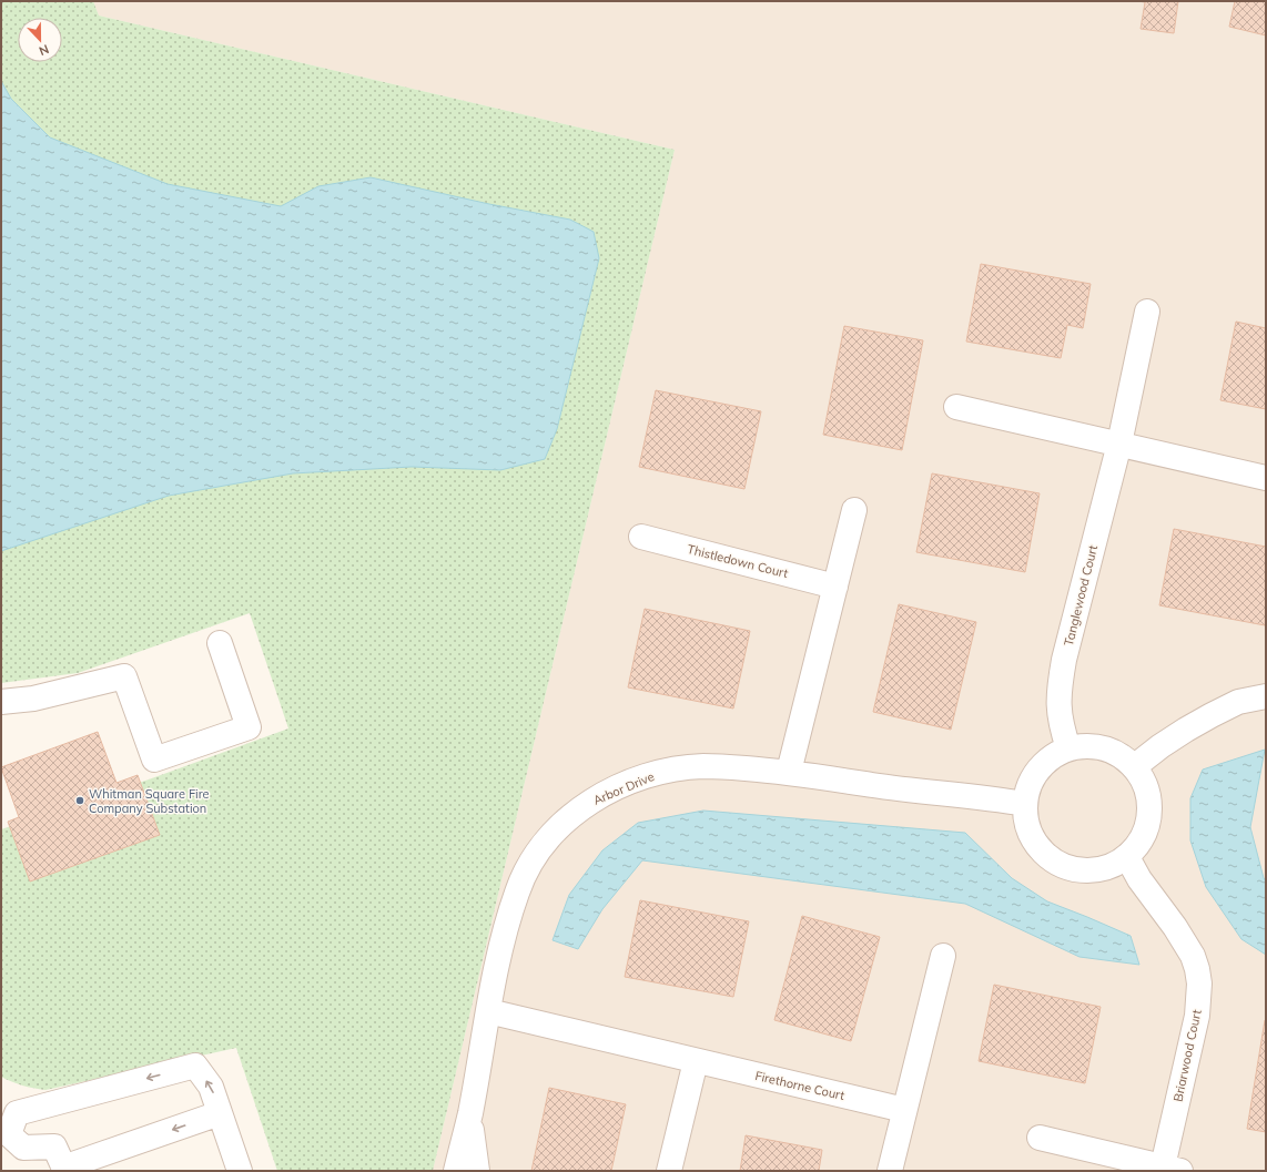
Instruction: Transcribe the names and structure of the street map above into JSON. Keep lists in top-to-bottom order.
{
  "streets": {
    "street": [
      "Thistledown Court",
      "Tanglewood Court",
      "Arbor Drive",
      "Briarwood Court",
      "Firethorne Court"
    ]
  },
  "crossings": [
    ["Tanglewood Court", "Arbor Drive"],
    ["Tanglewood Court", "Briarwood Court"],
    ["Arbor Drive", "Briarwood Court"],
    ["Arbor Drive", "Firethorne Court"]
  ],
  "places": ["Whitman Square Fire Company Substation"],
  "north": "bottom"
}
